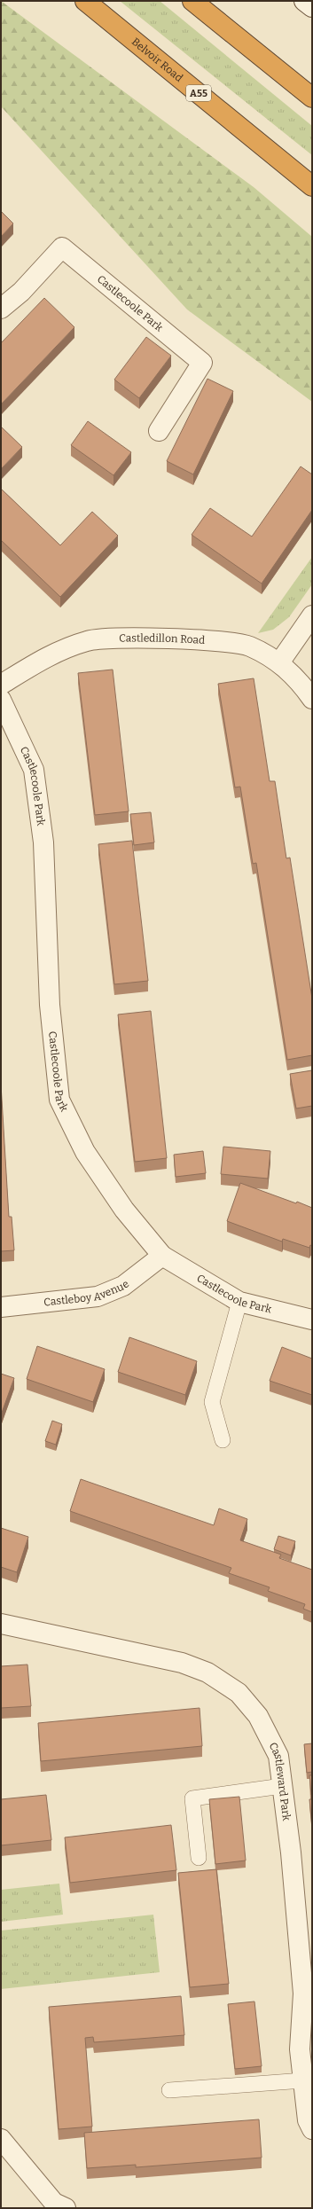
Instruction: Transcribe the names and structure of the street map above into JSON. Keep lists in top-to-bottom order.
{
  "streets": {
    "highway": ["Belvoir Road", "A55"],
    "street": [
      "Castlecoole Park",
      "Castledillon Road",
      "Castleboy Avenue",
      "Castleward Park"
    ]
  },
  "crossings": [
    ["Castlecoole Park", "Castleboy Avenue"]
  ]
}
